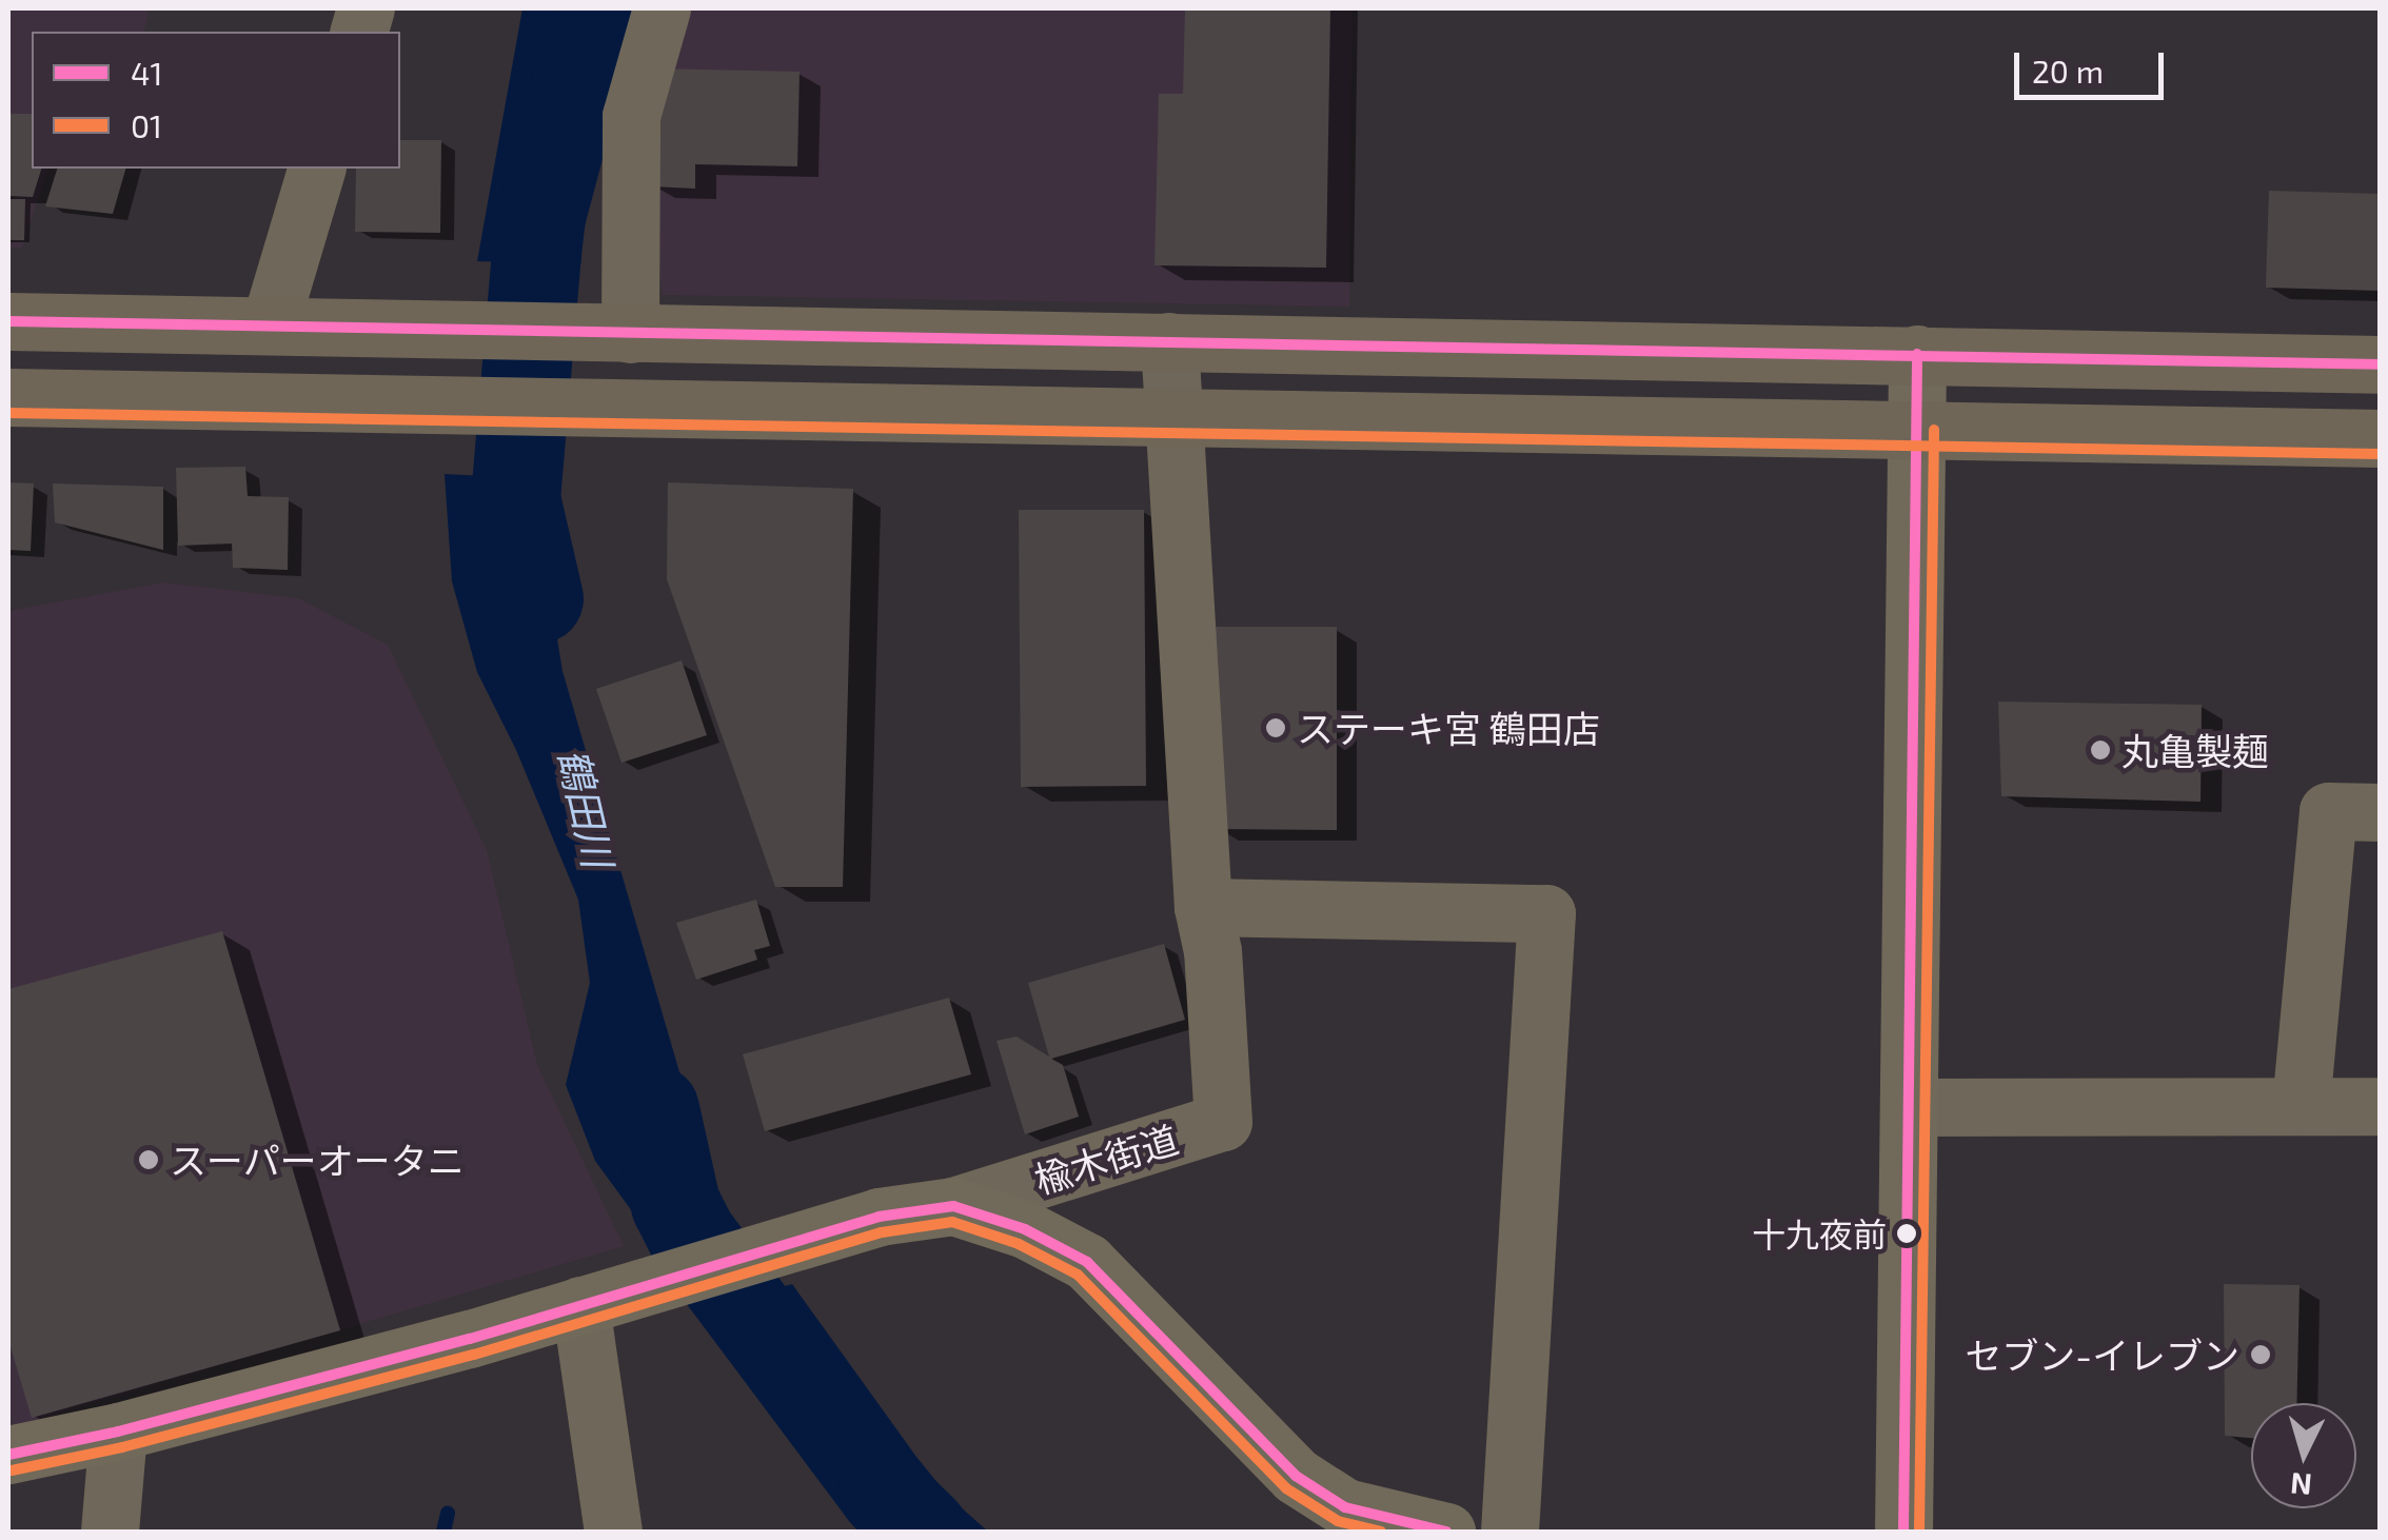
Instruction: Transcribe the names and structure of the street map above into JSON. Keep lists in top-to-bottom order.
{
  "streets": {
    "street": ["楡木街道"]
  },
  "water": ["鶴田川"],
  "places": [
    "ステーキ宮 鶴田店",
    "丸亀製麺",
    "スーパーオータニ",
    "十九夜前",
    "セブン-イレブン"
  ],
  "lines": ["transit line 41", "transit line 01"],
  "legend": ["41", "01"],
  "scale_bar": "20 m",
  "north": "bottom"
}
